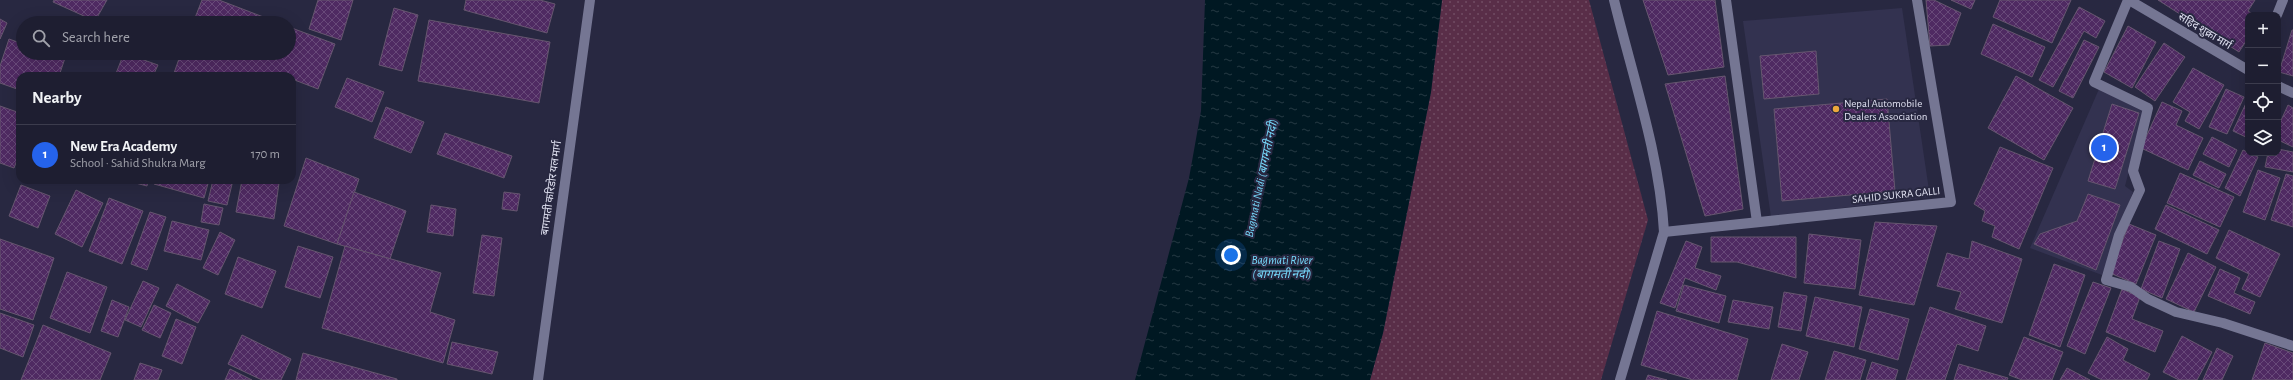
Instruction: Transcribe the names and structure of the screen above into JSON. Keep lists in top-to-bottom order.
{
  "streets": {
    "street": ["सहिद शुक्रा मार्ग", "बागमती करिडोर यल मार्ग", "SAHID SUKRA GALLI"]
  },
  "water": ["Bagmati Nadi (बागमती नदी)", "Bagmati River (बागमती नदी)"],
  "places": ["Nepal Automobile Dealers Association"],
  "page": {
    "map_buttons": ["+", "−"],
    "search": "Search here",
    "heading": "Nearby",
    "list": [
      {
        "mark": "1",
        "name": "New Era Academy",
        "note": "School · Sahid Shukra Marg",
        "value": "170 m"
      }
    ],
    "pins": "1"
  }
}
